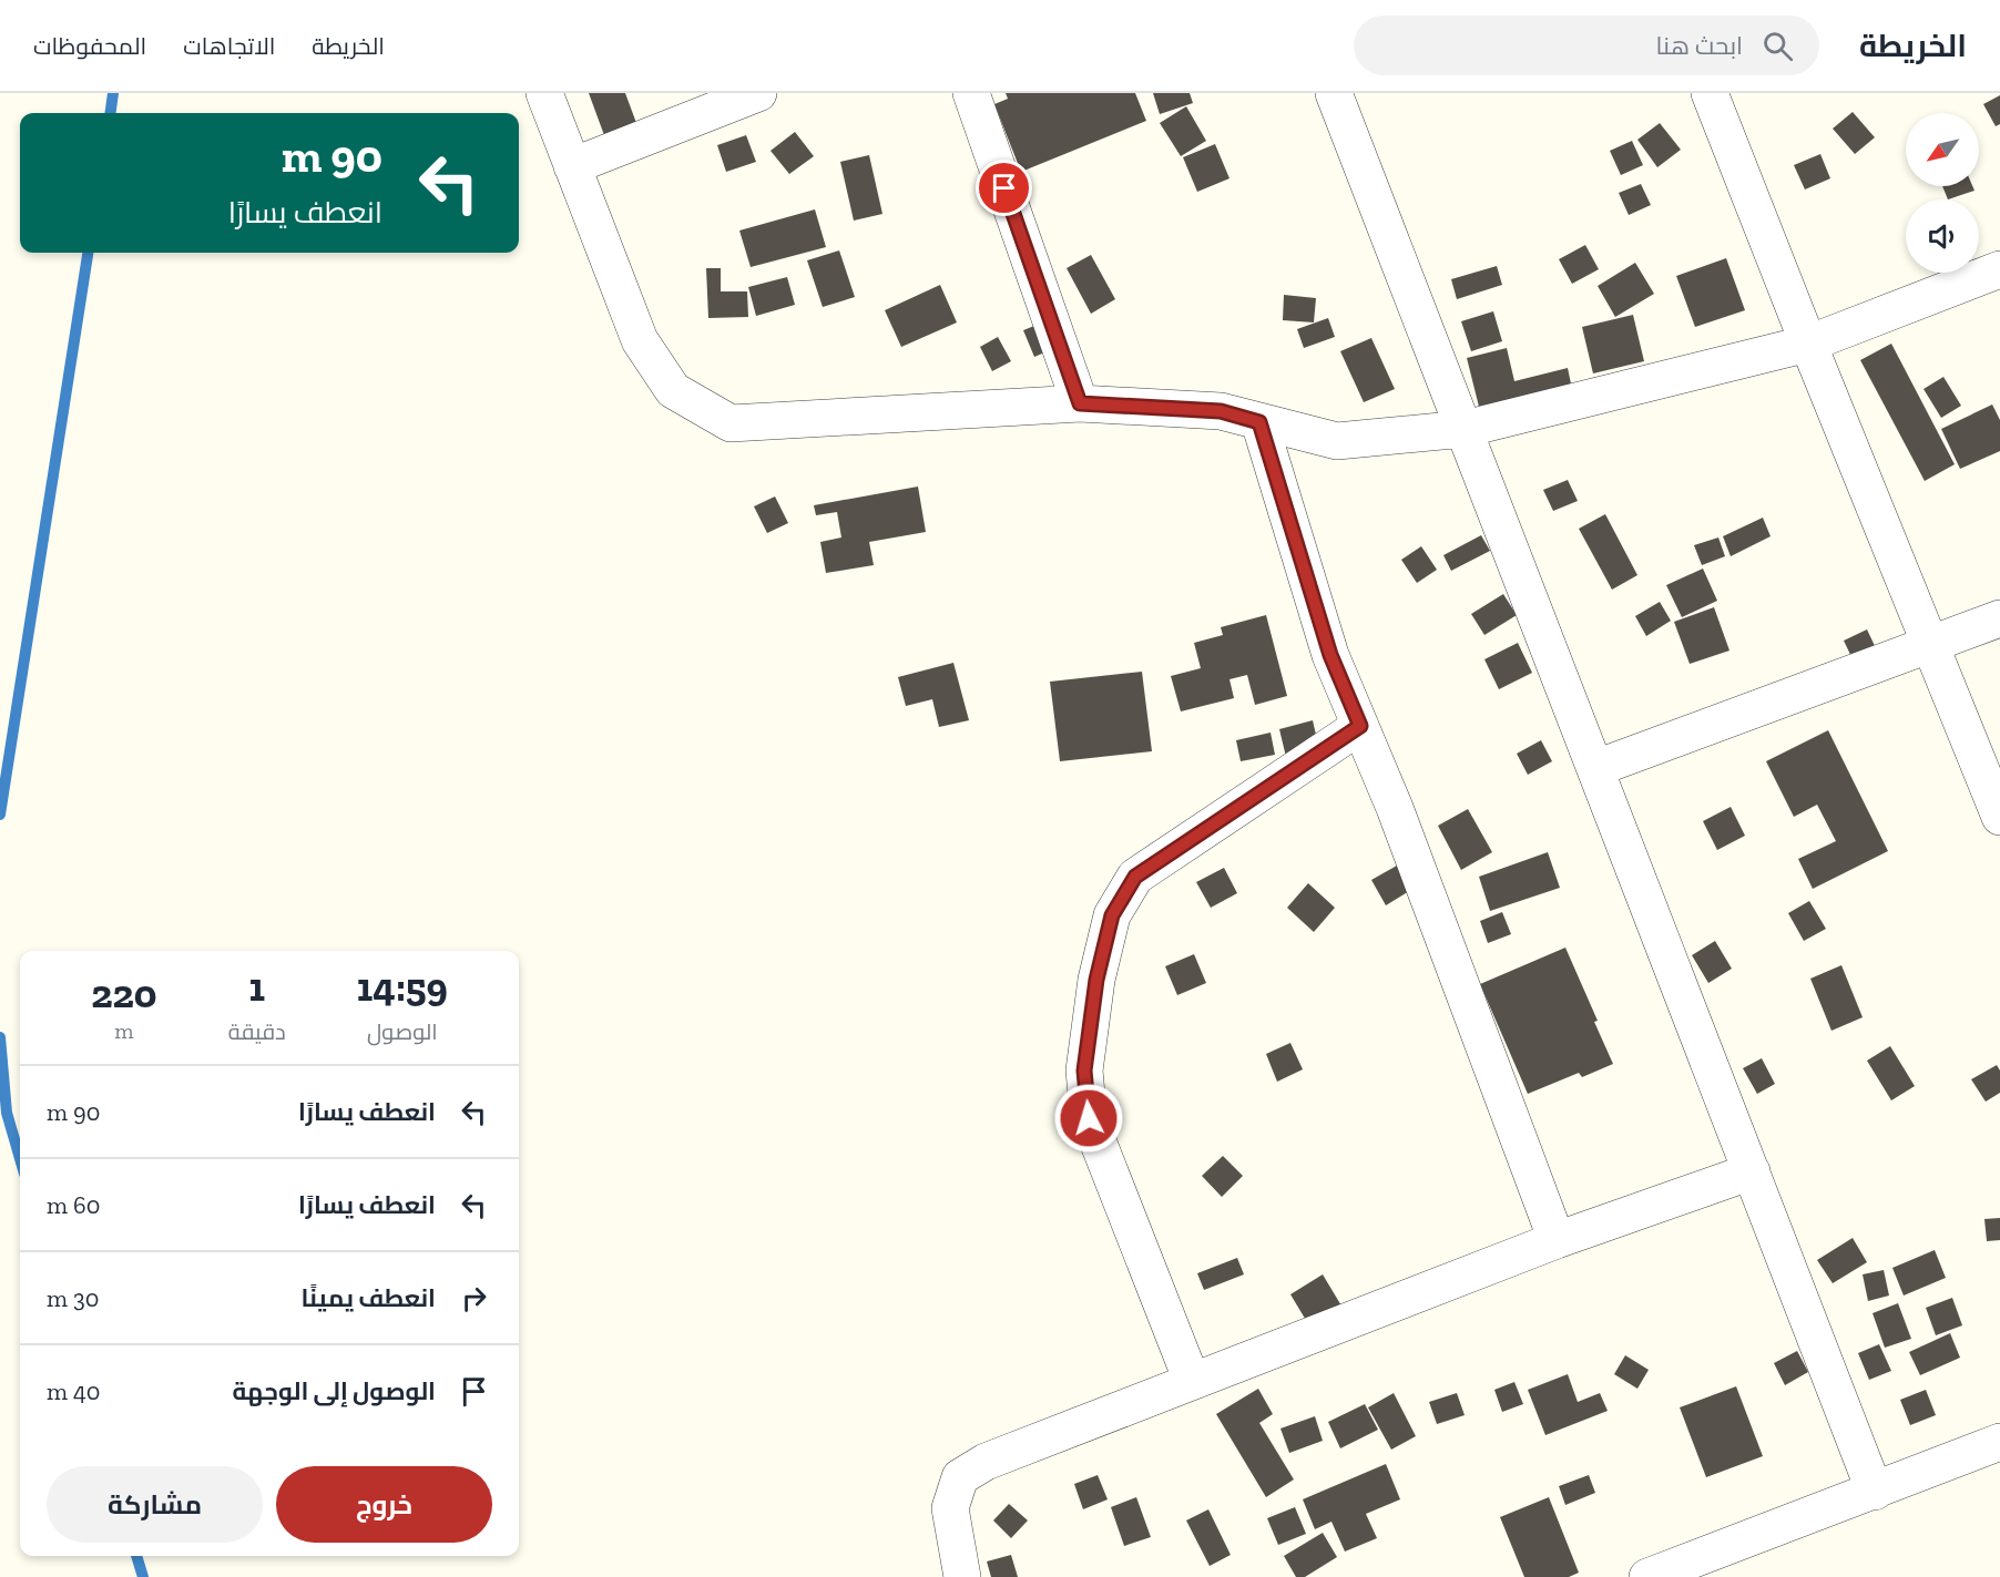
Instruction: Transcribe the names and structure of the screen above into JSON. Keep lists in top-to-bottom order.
{
  "north": "bottom left",
  "page": {
    "header": "الخريطة",
    "search": "ابحث هنا",
    "nav": ["الخريطة", "الاتجاهات", "المحفوظات"],
    "turn": ["90 m", "انعطف يسارًا"],
    "eta": [
      "14:59",
      "الوصول",
      "1",
      "دقيقة",
      "220",
      "m"
    ],
    "list": [
      {
        "name": "انعطف يسارًا",
        "value": "90 m"
      },
      {
        "name": "انعطف يسارًا",
        "value": "60 m"
      },
      {
        "name": "انعطف يمينًا",
        "value": "30 m"
      },
      {
        "name": "الوصول إلى الوجهة",
        "value": "40 m"
      }
    ],
    "buttons": ["خروج", "مشاركة"]
  }
}
